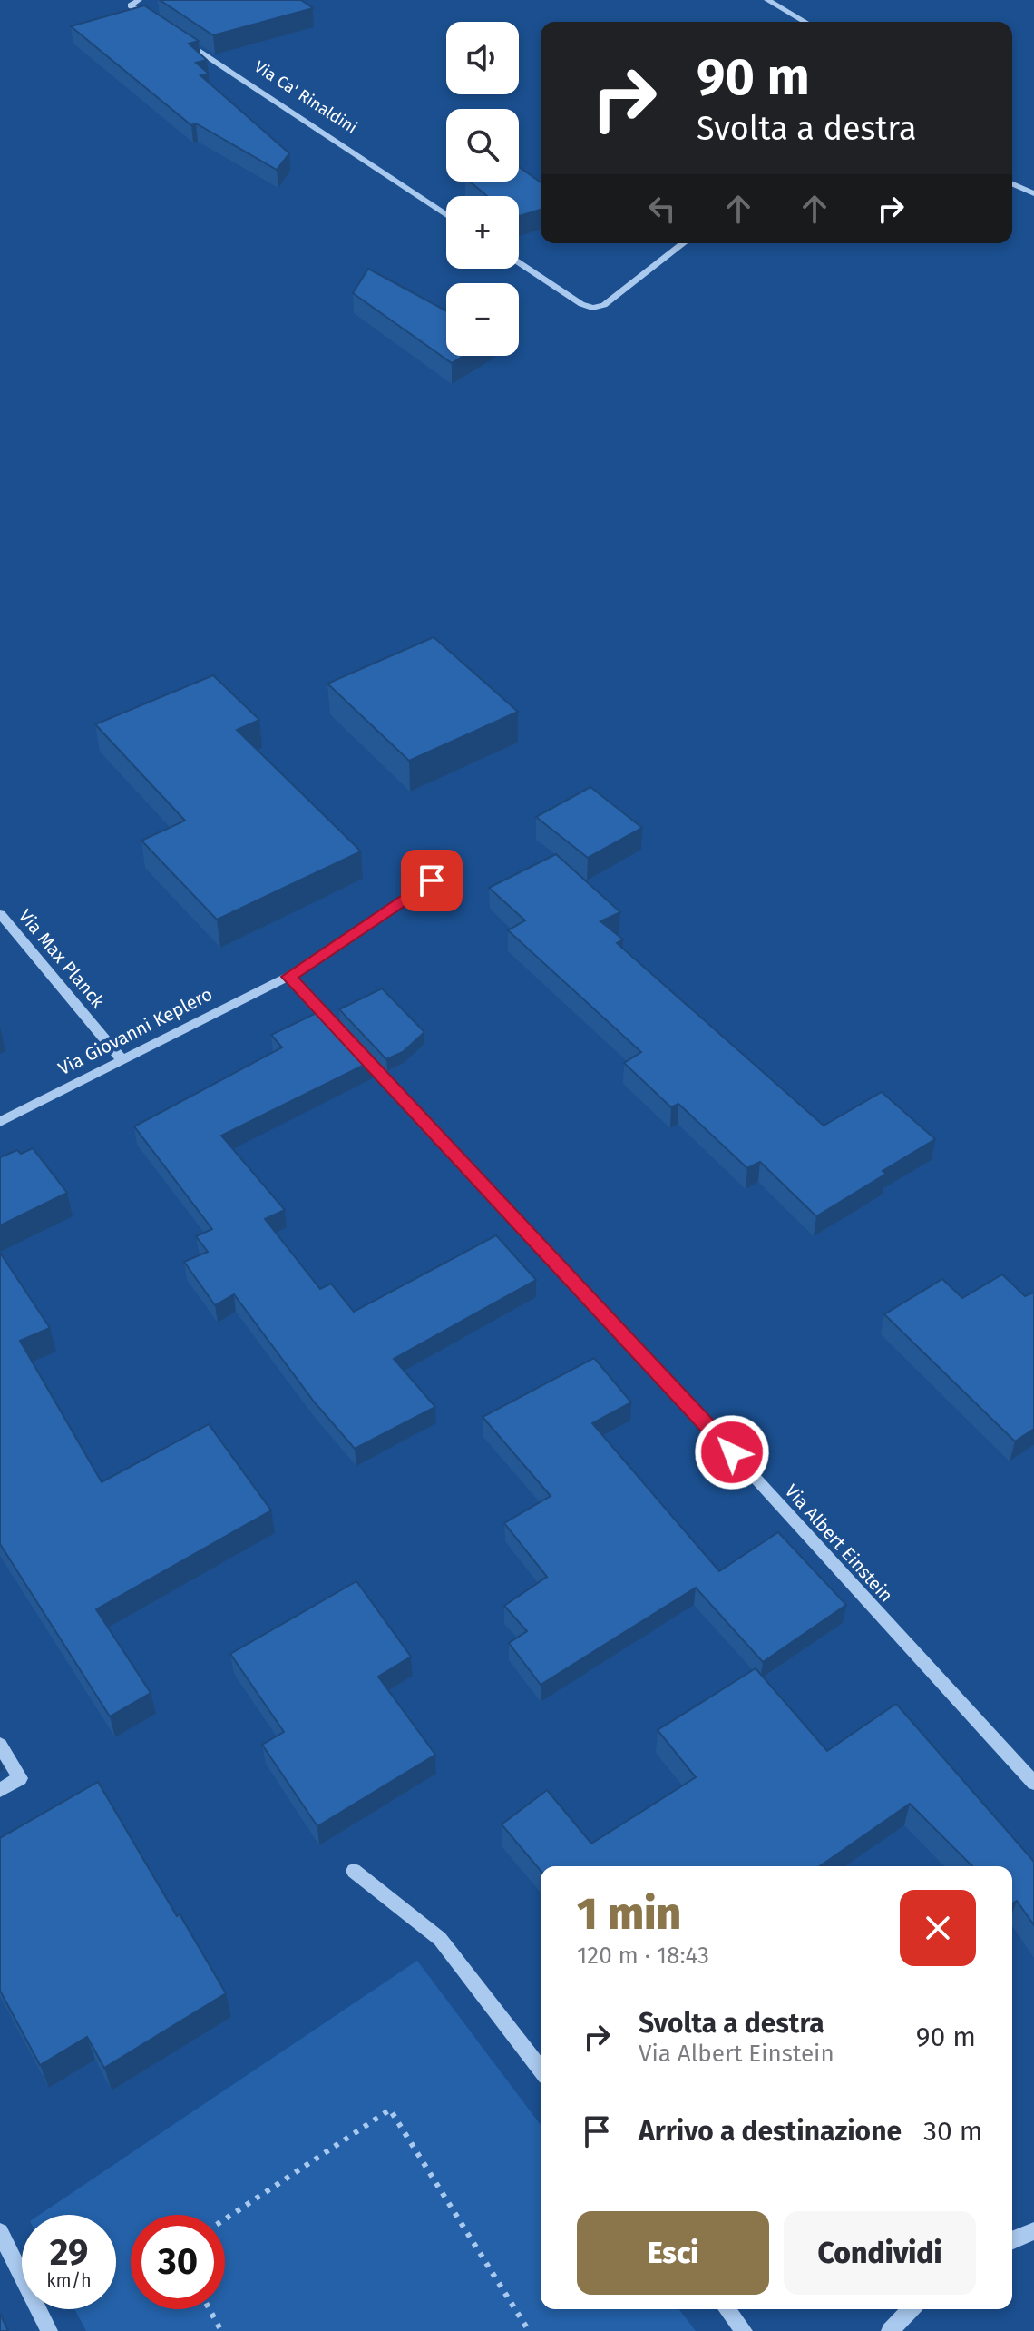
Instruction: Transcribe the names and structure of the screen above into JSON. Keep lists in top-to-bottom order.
{
  "streets": {
    "street": [
      "Via Ca' Rinaldini",
      "Via Max Planck",
      "Via Giovanni Keplero",
      "Via Albert Einstein"
    ]
  },
  "crossings": [
    ["Via Max Planck", "Via Giovanni Keplero"],
    ["Via Giovanni Keplero", "Via Albert Einstein"]
  ],
  "page": {
    "map_buttons": ["+", "−"],
    "turn": ["90 m", "Svolta a destra"],
    "heading": ["1 min", "120 m · 18:43"],
    "list": [
      {
        "name": "Svolta a destra",
        "note": "Via Albert Einstein",
        "value": "90 m"
      },
      {
        "name": "Arrivo a destinazione",
        "value": "30 m"
      }
    ],
    "buttons": ["Esci", "Condividi"],
    "speed": "29 km/h",
    "limit": "30"
  }
}
